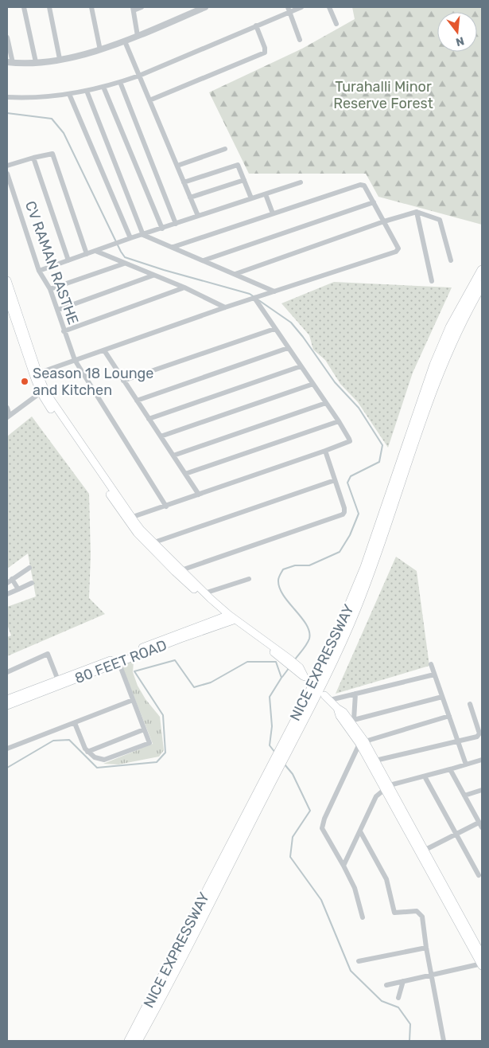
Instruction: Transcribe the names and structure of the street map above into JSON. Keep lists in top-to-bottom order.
{
  "streets": {
    "highway": ["NICE EXPRESSWAY"],
    "main road": ["80 FEET ROAD"],
    "street": ["CV RAMAN RASTHE"]
  },
  "parks": ["Turahalli Minor Reserve Forest"],
  "places": ["Season 18 Lounge and Kitchen"],
  "north": "bottom"
}
